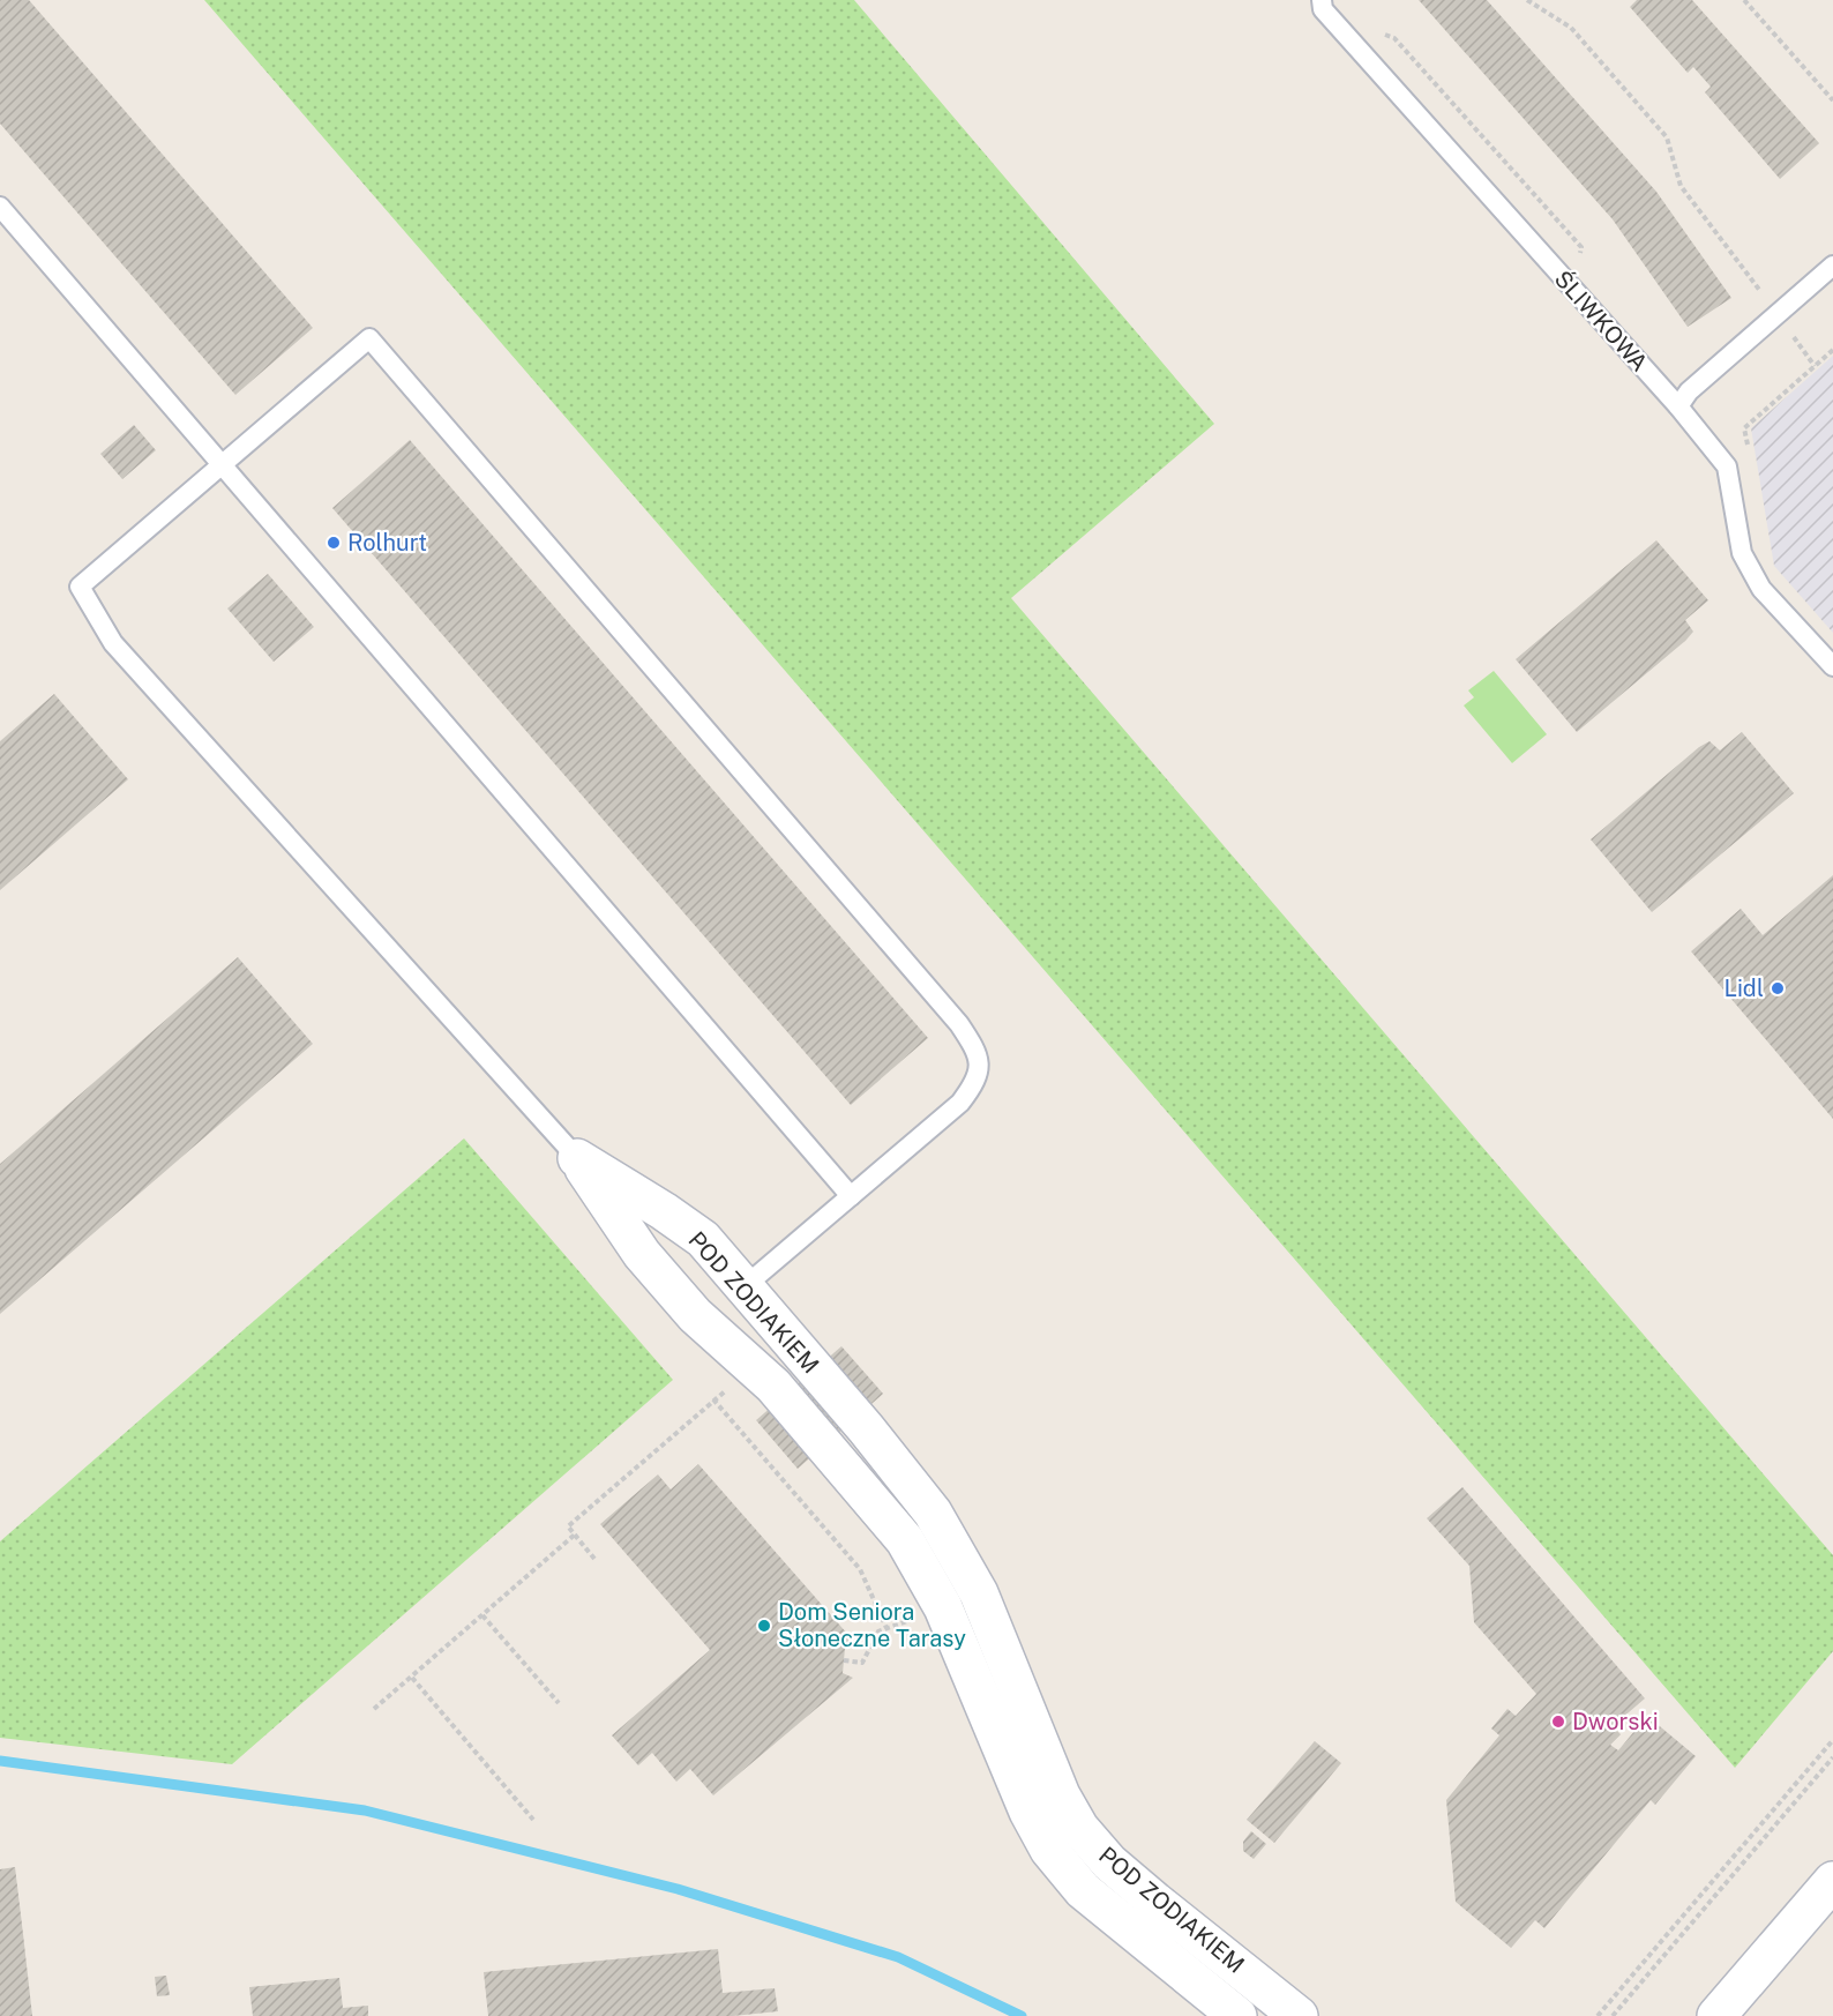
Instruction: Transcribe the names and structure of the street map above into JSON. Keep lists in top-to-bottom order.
{
  "streets": {
    "street": ["POD ZODIAKIEM"],
    "lane": ["ŚLIWKOWA"]
  },
  "places": [
    "Rolhurt",
    "Lidl",
    "Dom Seniora Słoneczne Tarasy",
    "Dworski"
  ]
}
